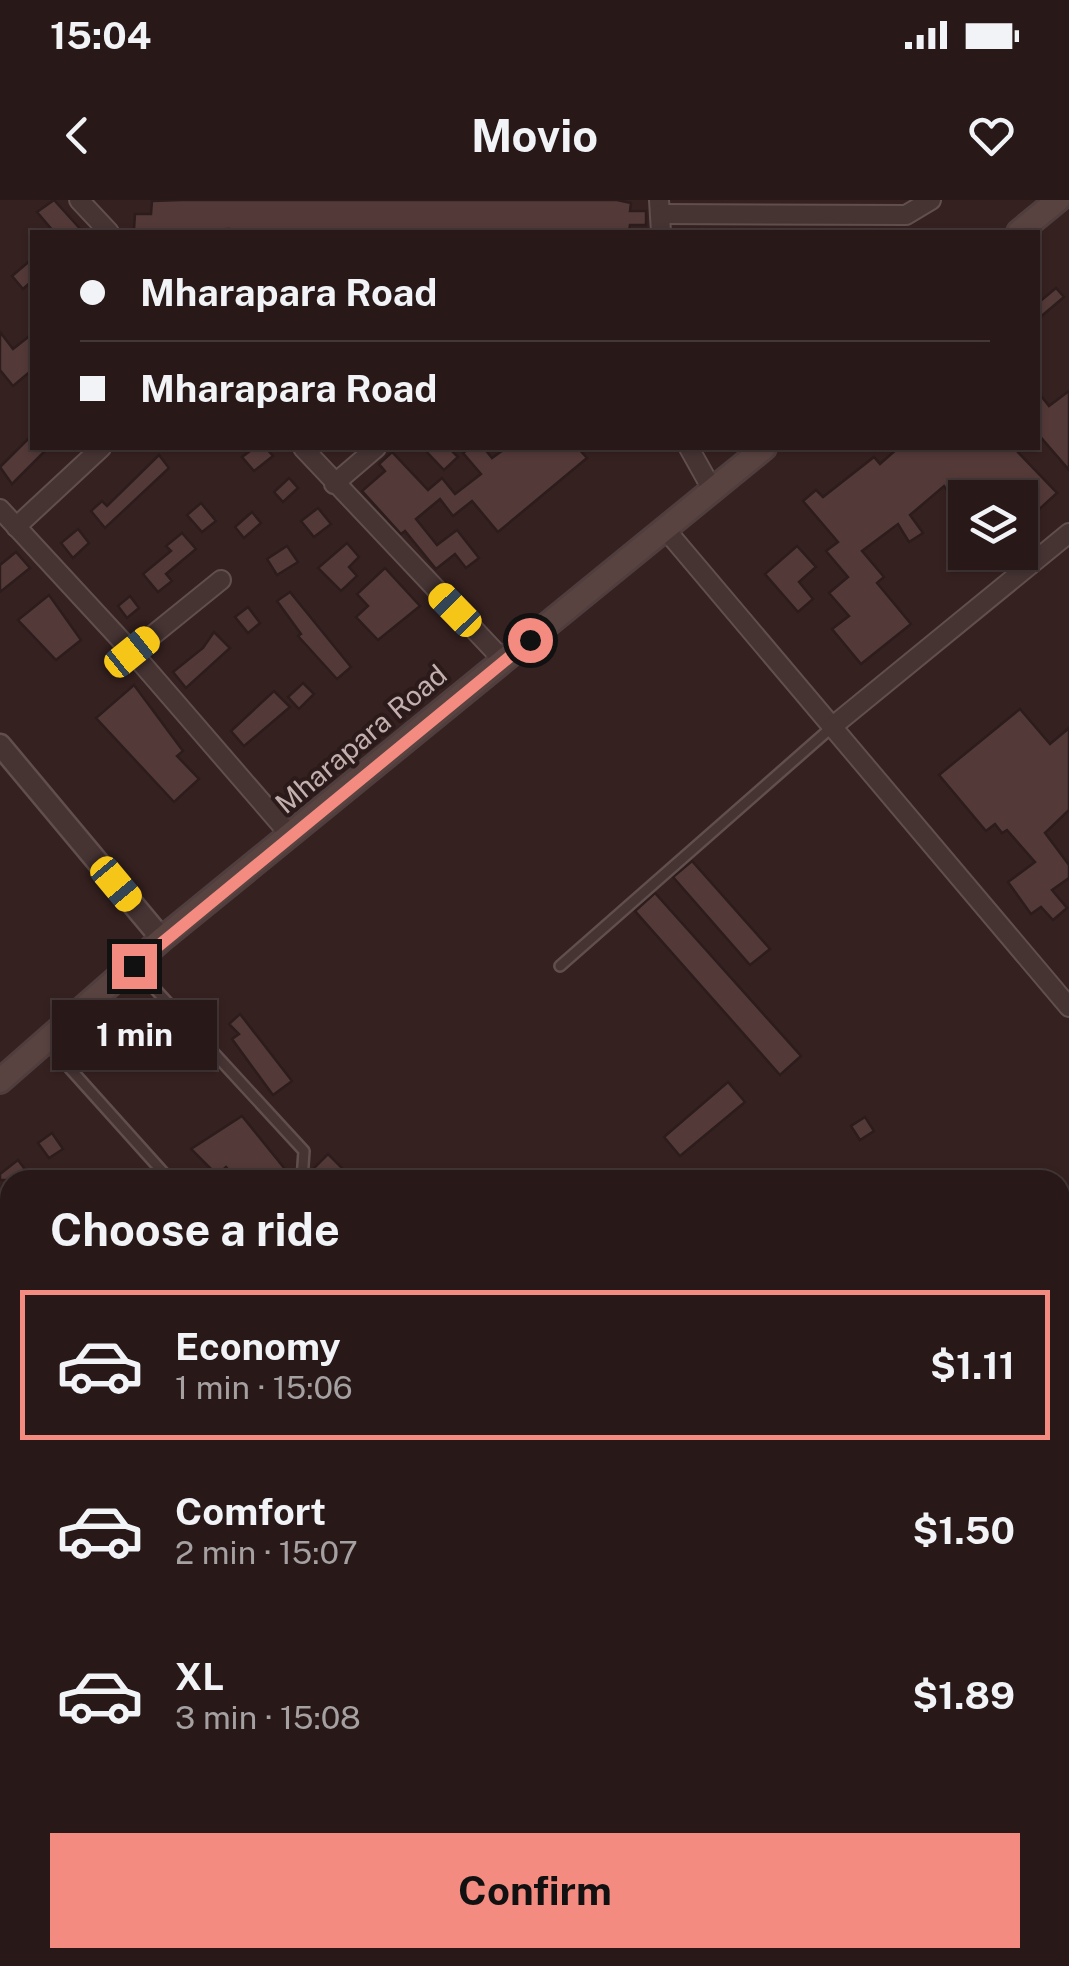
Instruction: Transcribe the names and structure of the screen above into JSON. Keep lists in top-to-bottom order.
{
  "streets": {
    "main road": ["Mharapara Road"]
  },
  "page": {
    "status": "15:04",
    "header": "Movio",
    "banner": ["Mharapara Road", "Mharapara Road"],
    "bubble": "1 min",
    "heading": "Choose a ride",
    "list": [
      {
        "name": "Economy",
        "note": "1 min · 15:06",
        "value": "$1.11"
      },
      {
        "name": "Comfort",
        "note": "2 min · 15:07",
        "value": "$1.50"
      },
      {
        "name": "XL",
        "note": "3 min · 15:08",
        "value": "$1.89"
      }
    ],
    "buttons": "Confirm"
  }
}
